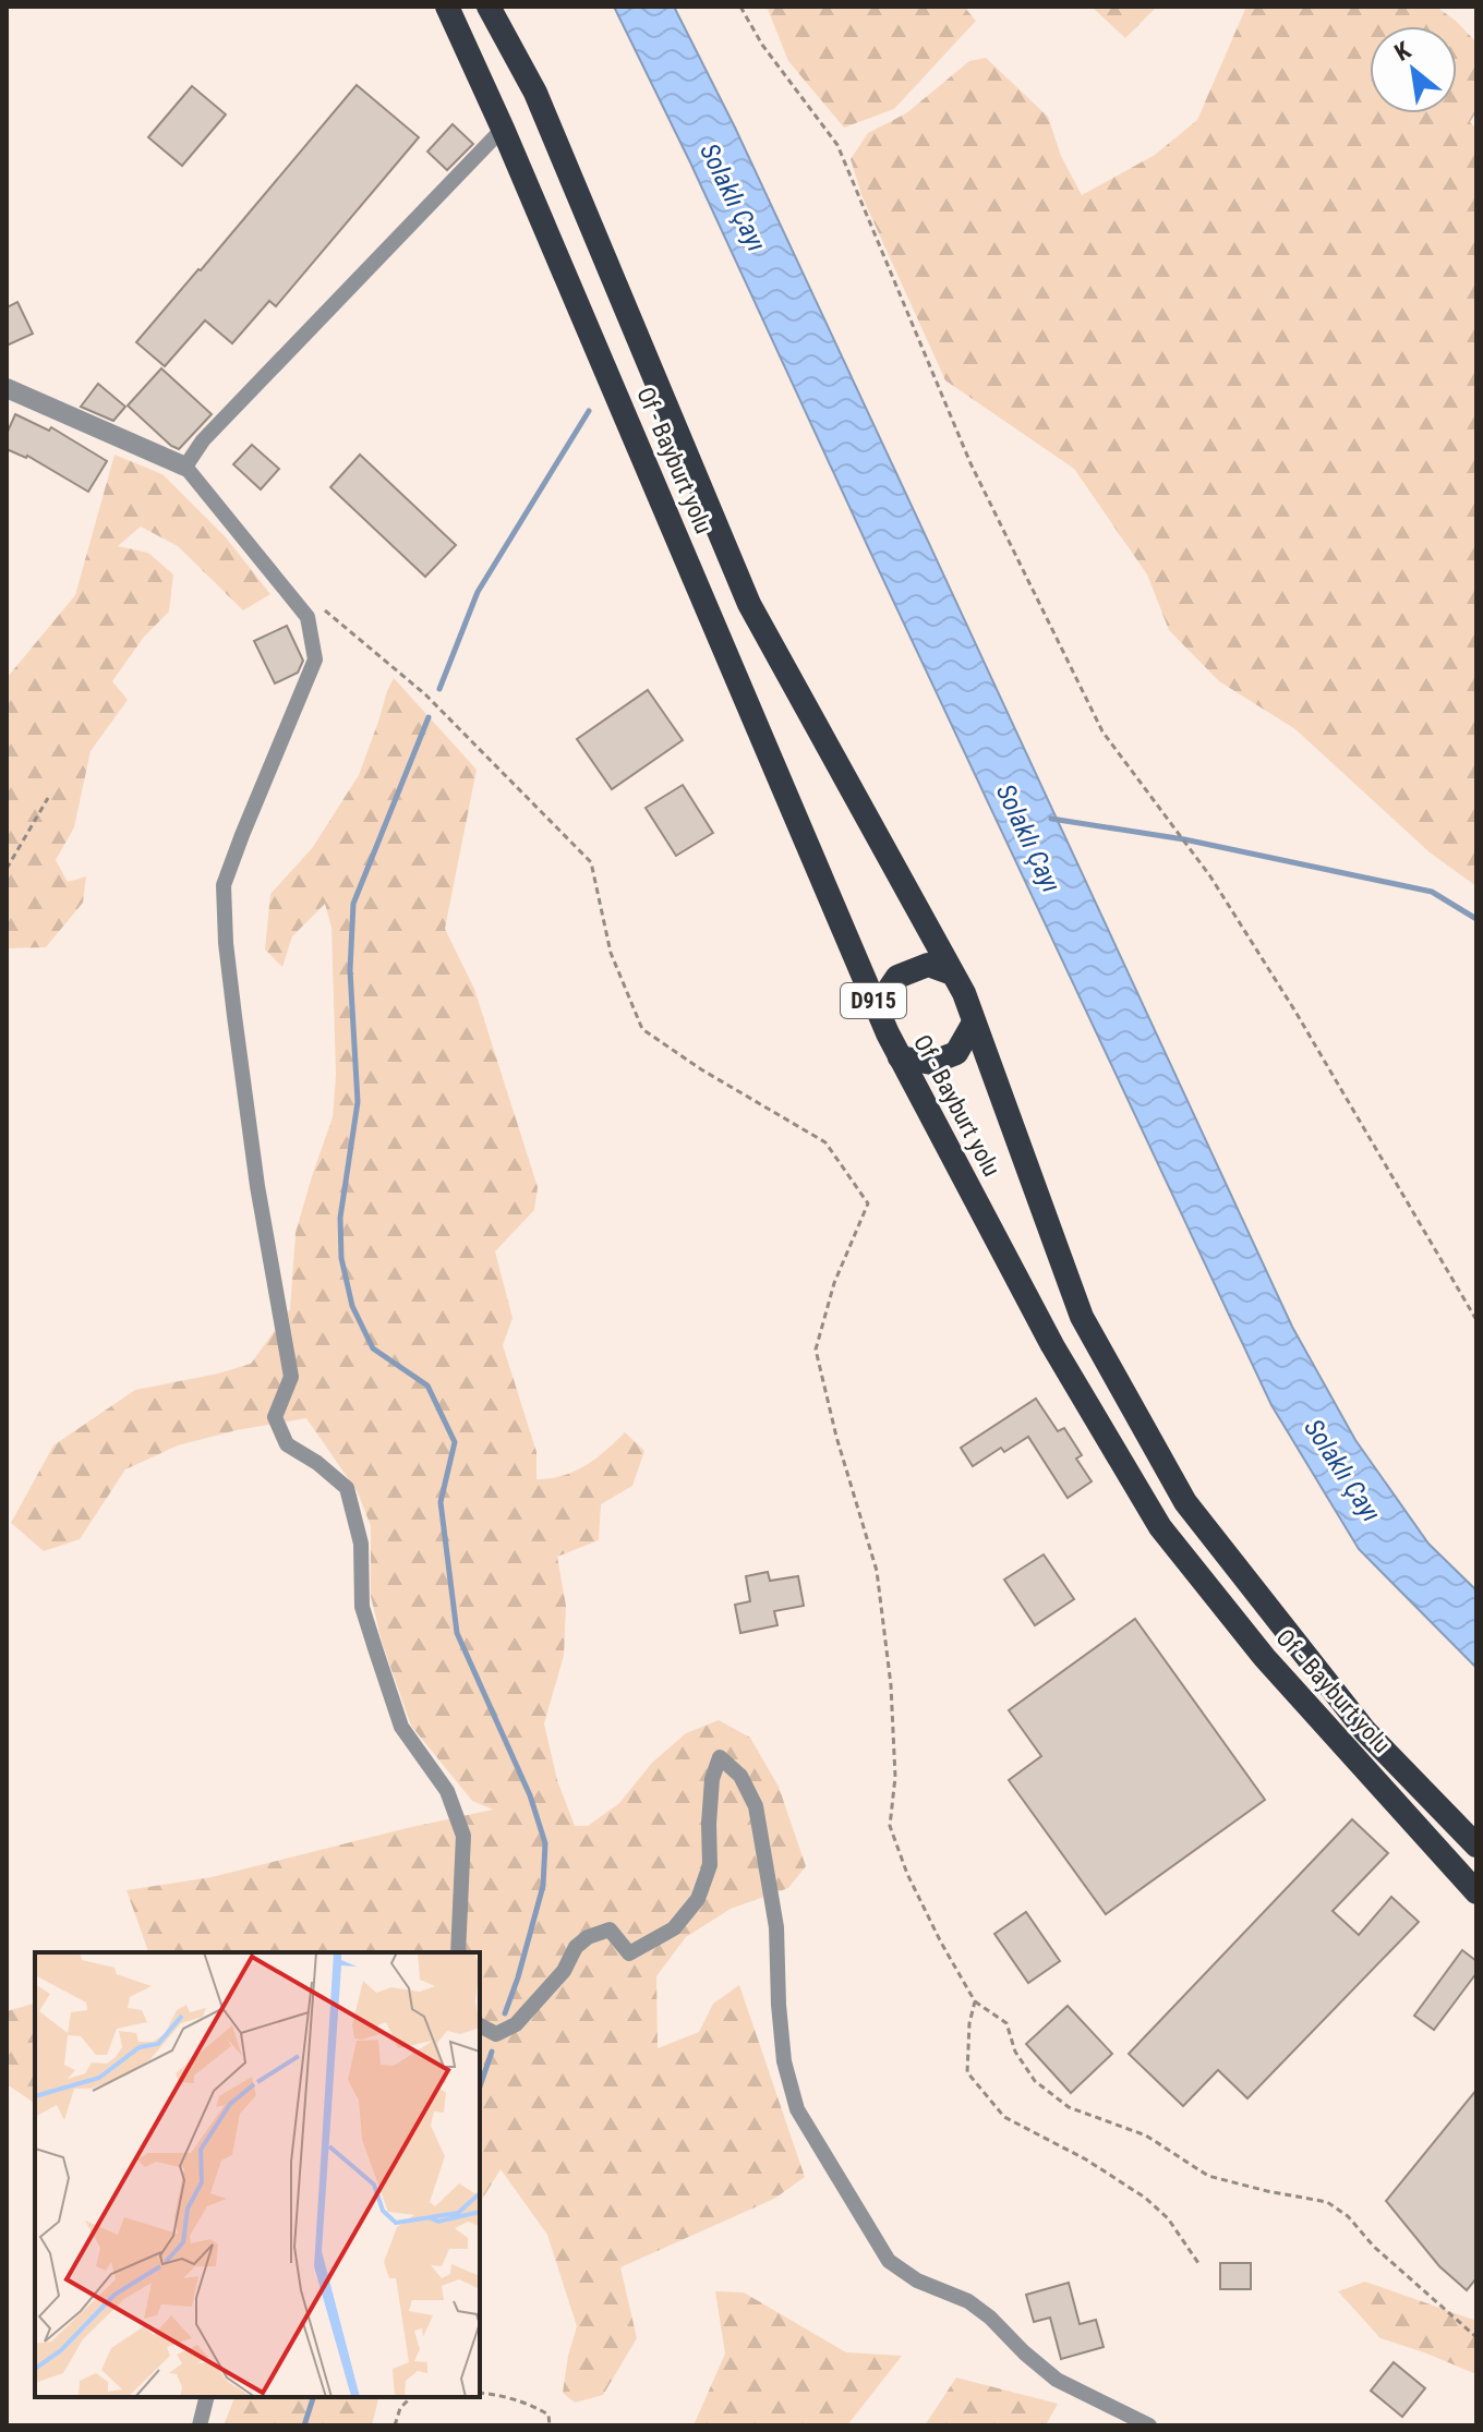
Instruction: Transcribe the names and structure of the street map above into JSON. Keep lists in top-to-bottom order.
{
  "streets": {
    "highway": ["Of - Bayburt yolu", "D915"]
  },
  "water": ["Solaklı Çayı"],
  "north": "top left"
}
